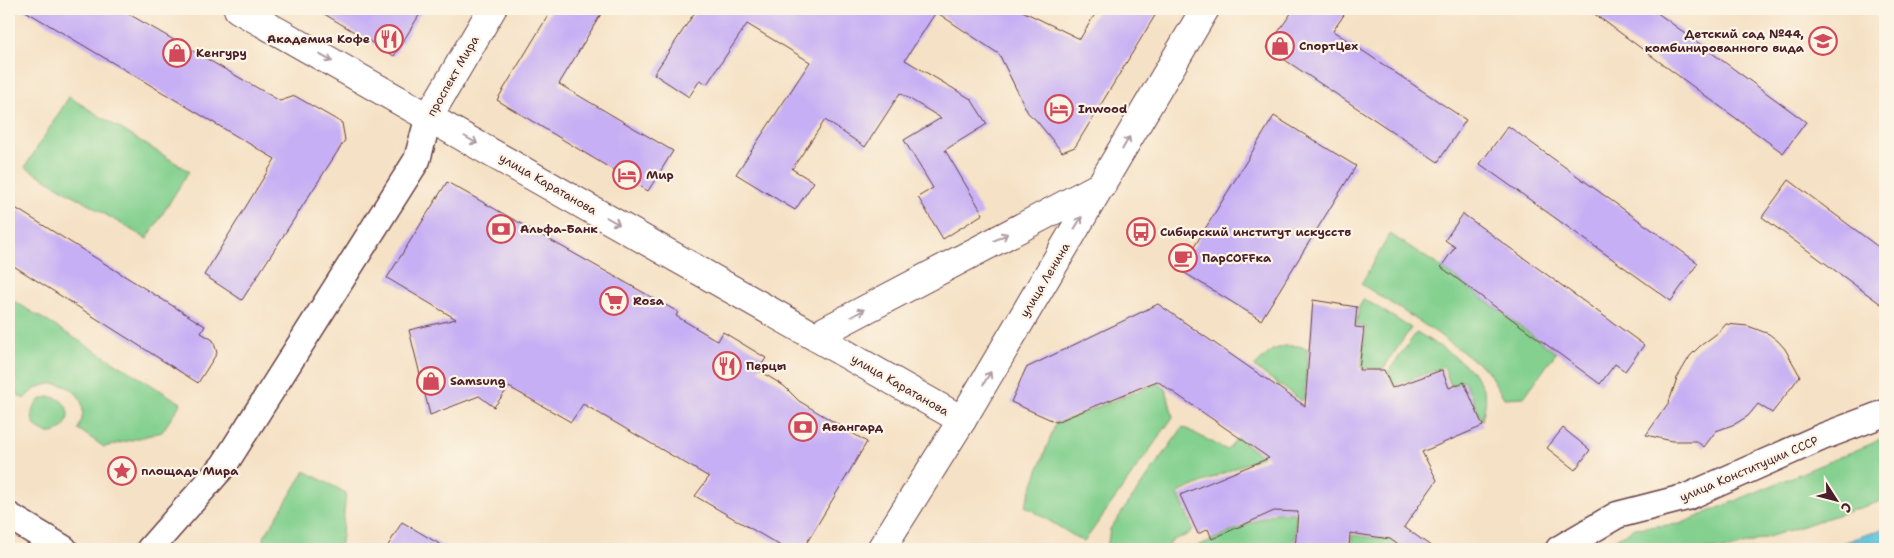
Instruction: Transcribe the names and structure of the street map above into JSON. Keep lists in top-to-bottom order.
{
  "streets": {
    "street": [
      "проспект Мира",
      "улица Каратанова",
      "улица Ленина",
      "улица Конституции СССР"
    ]
  },
  "crossings": [
    ["проспект Мира", "улица Каратанова"],
    ["улица Каратанова", "улица Ленина"]
  ],
  "one_way": ["улица Каратанова", "улица Ленина"],
  "places": {
    "restaurant": ["Академия Кофе", "Перцы"],
    "school or university": ["Детский сад №44, комбинированного вида"],
    "shop": ["СпортЦех", "Кенгуру", "Samsung"],
    "hotel": ["Inwood", "Мир"],
    "bank": ["Альфа-Банк", "Авангард"],
    "bus stop": ["Сибирский институт искусств"],
    "cafe": ["ПарCOFFка"],
    "supermarket": ["Rosa"],
    "place": ["площадь Мира"]
  },
  "north": "bottom right"
}
